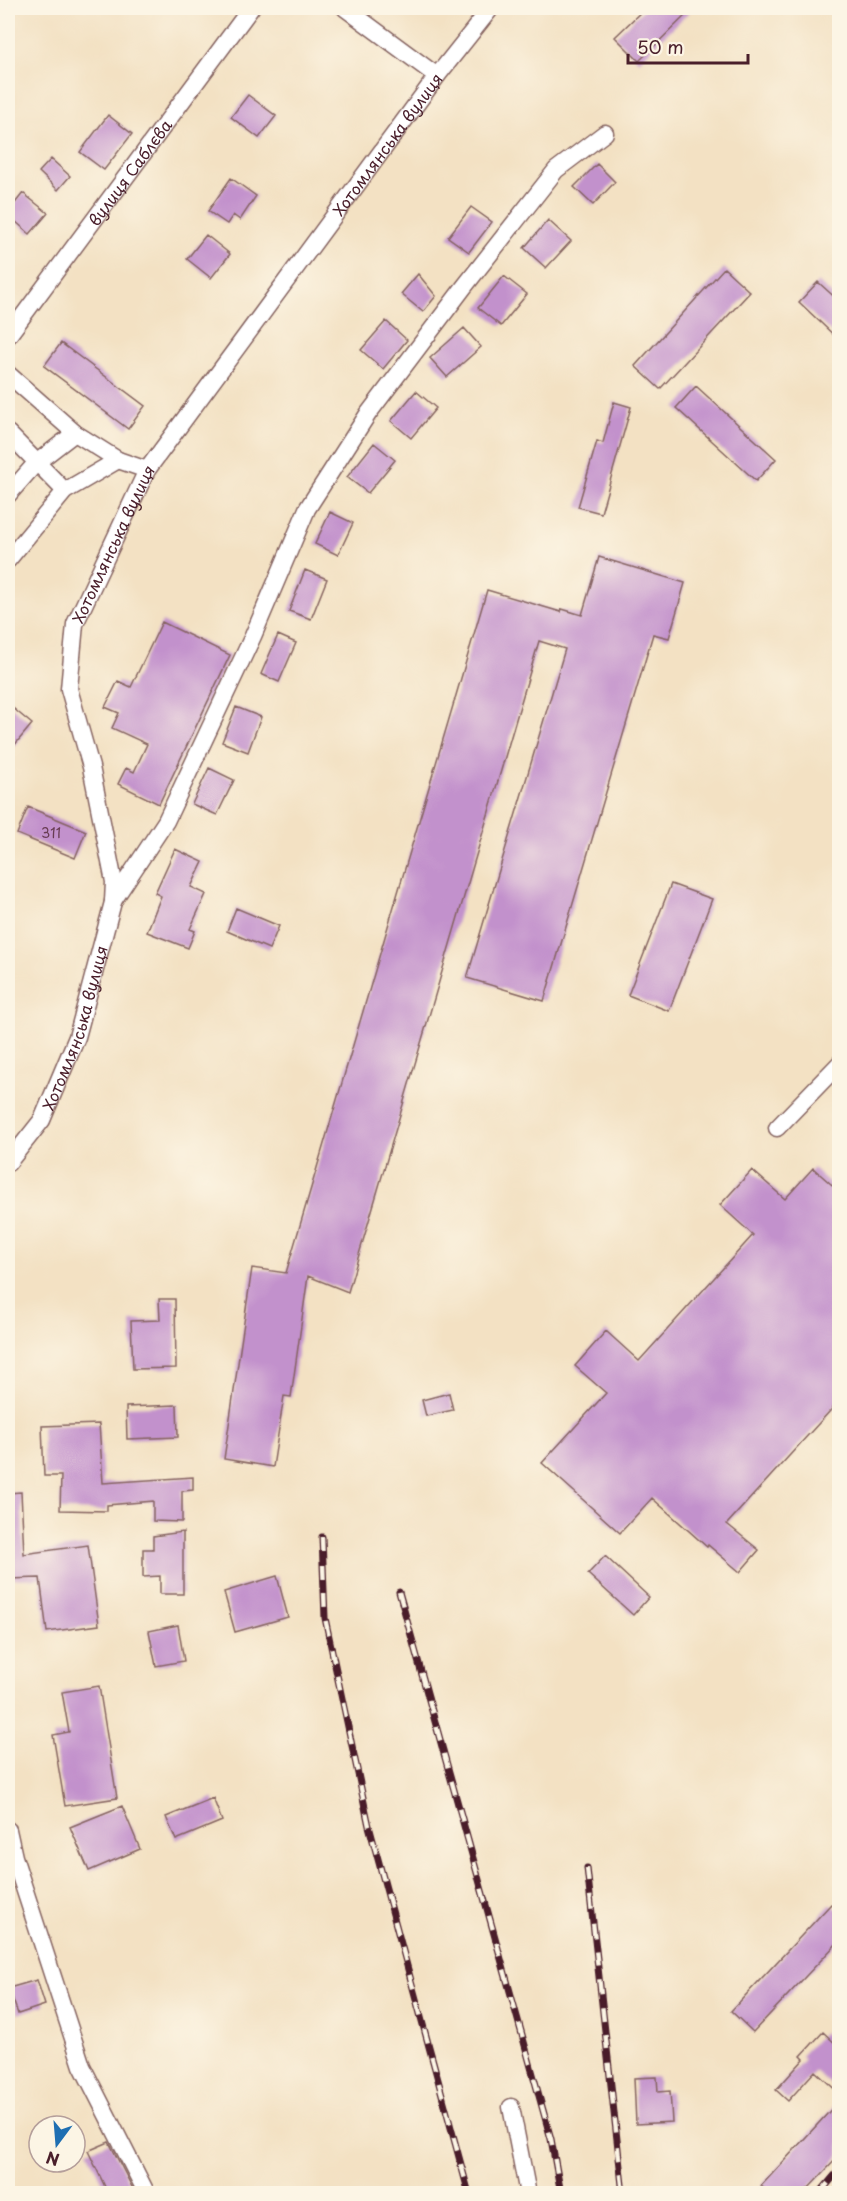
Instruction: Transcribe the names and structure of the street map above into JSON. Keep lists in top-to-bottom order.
{
  "streets": {
    "street": ["Хотомлянська вулиця", "вулиця Саблєва"]
  },
  "house_numbers": ["311"],
  "scale_bar": "50 m",
  "north": "bottom"
}
